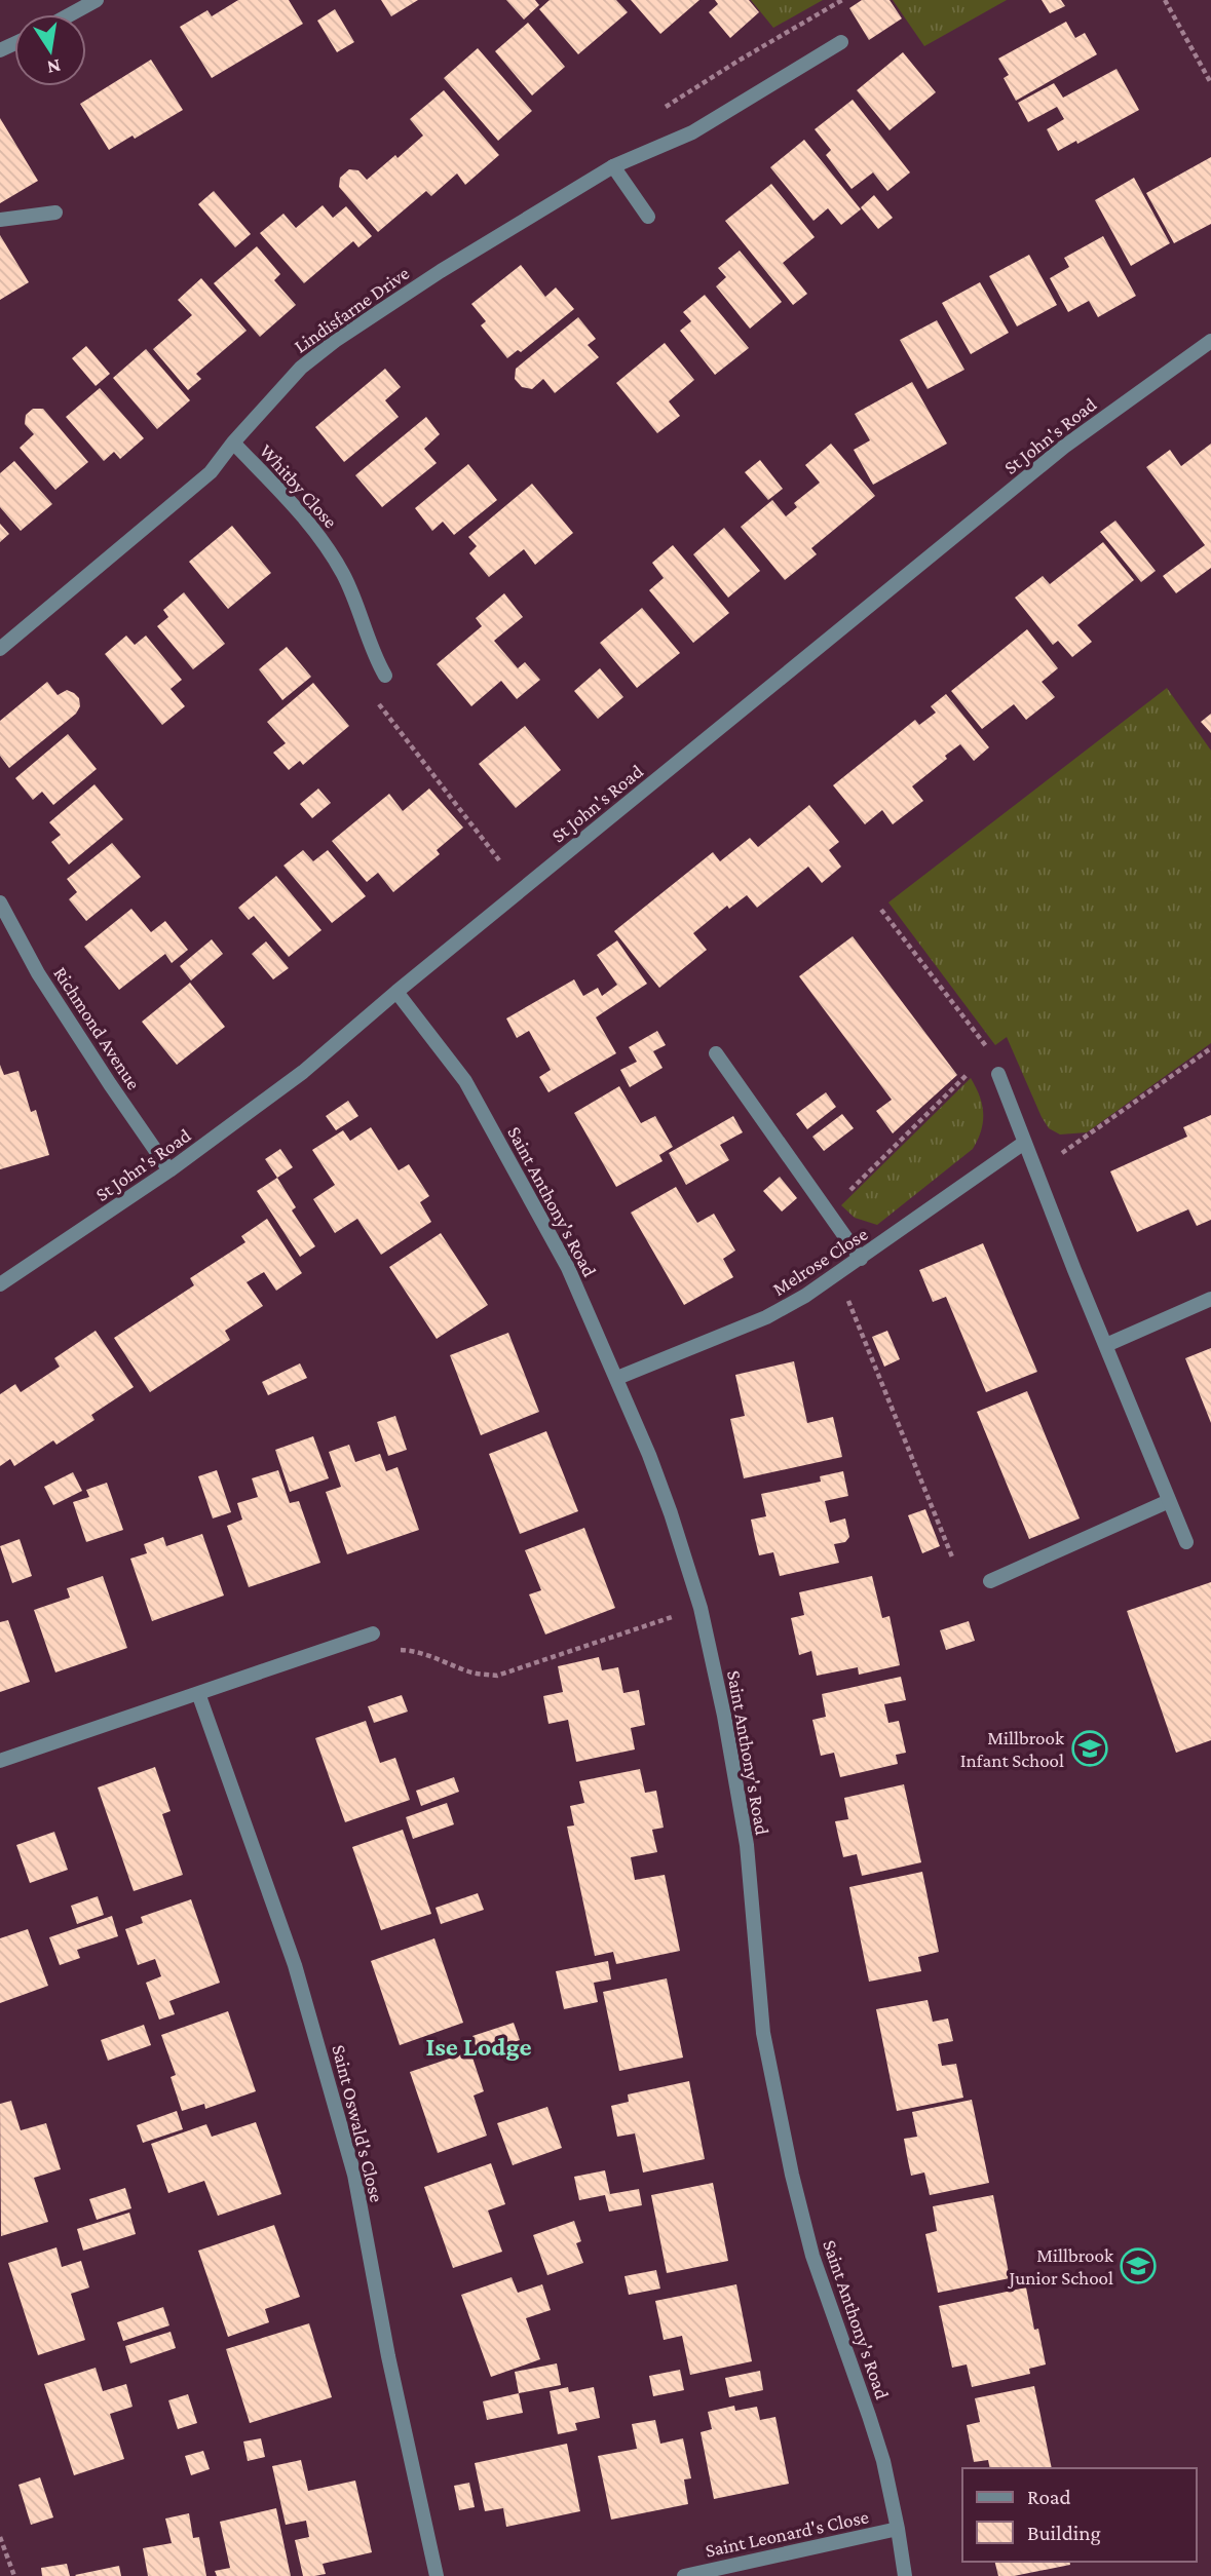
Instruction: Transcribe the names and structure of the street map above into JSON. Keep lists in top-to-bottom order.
{
  "streets": {
    "street": [
      "Lindisfarne Drive",
      "St John's Road",
      "Whitby Close",
      "Richmond Avenue",
      "Saint Anthony's Road",
      "Melrose Close",
      "Saint Oswald's Close",
      "Saint Leonard's Close"
    ]
  },
  "crossings": [
    ["Lindisfarne Drive", "Whitby Close"],
    ["St John's Road", "Richmond Avenue"],
    ["St John's Road", "Saint Anthony's Road"],
    ["Saint Anthony's Road", "Melrose Close"],
    ["Saint Anthony's Road", "Saint Leonard's Close"]
  ],
  "districts": ["Ise Lodge"],
  "places": {
    "school or university": ["Millbrook Infant School", "Millbrook Junior School"]
  },
  "legend": ["Road", "Building"],
  "north": "bottom"
}
